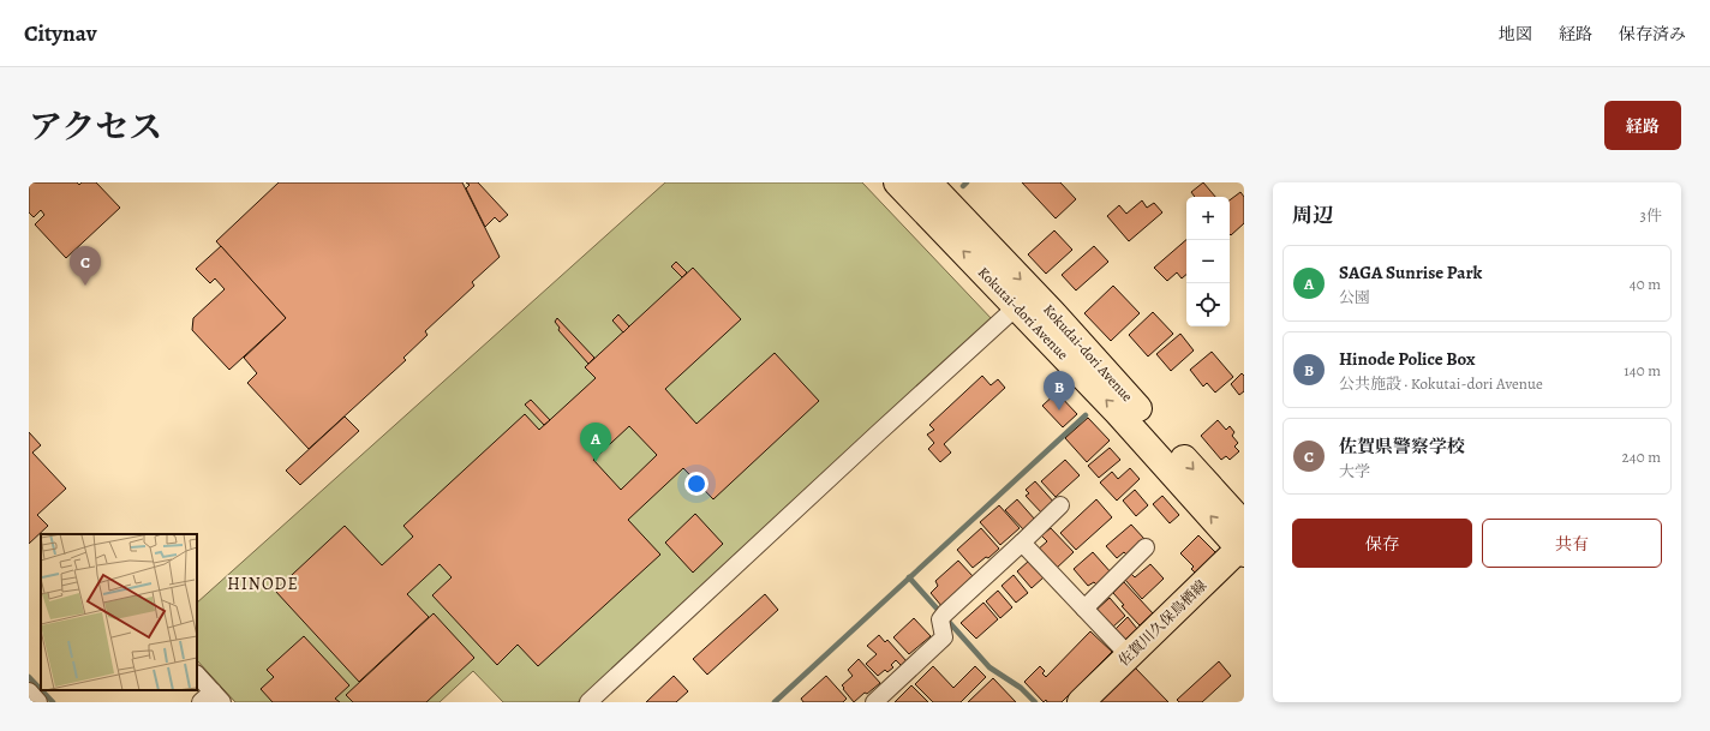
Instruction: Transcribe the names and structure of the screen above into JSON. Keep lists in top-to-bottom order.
{
  "streets": {
    "main road": ["Kokutai-dori Avenue", "Kokudai-dori Avenue", "佐賀川久保鳥栖線"]
  },
  "crossings": [
    ["Kokutai-dori Avenue", "Kokudai-dori Avenue"],
    ["Kokutai-dori Avenue", "佐賀川久保鳥栖線"],
    ["Kokudai-dori Avenue", "佐賀川久保鳥栖線"]
  ],
  "one_way": ["Kokutai-dori Avenue", "Kokudai-dori Avenue"],
  "districts": ["HINODE"],
  "page": {
    "header": "Citynav",
    "nav": ["地図", "経路", "保存済み"],
    "title": "アクセス",
    "buttons": [
      "経路",
      ["保存", "共有"]
    ],
    "heading": ["周辺", "3件"],
    "map_buttons": ["+", "−"],
    "list": [
      {
        "mark": "A",
        "name": "SAGA Sunrise Park",
        "note": "公園",
        "value": "40 m"
      },
      {
        "mark": "B",
        "name": "Hinode Police Box",
        "note": "公共施設 · Kokutai-dori Avenue",
        "value": "140 m"
      },
      {
        "mark": "C",
        "name": "佐賀県警察学校",
        "note": "大学",
        "value": "240 m"
      }
    ],
    "pins": ["C", "B", "A"]
  }
}
